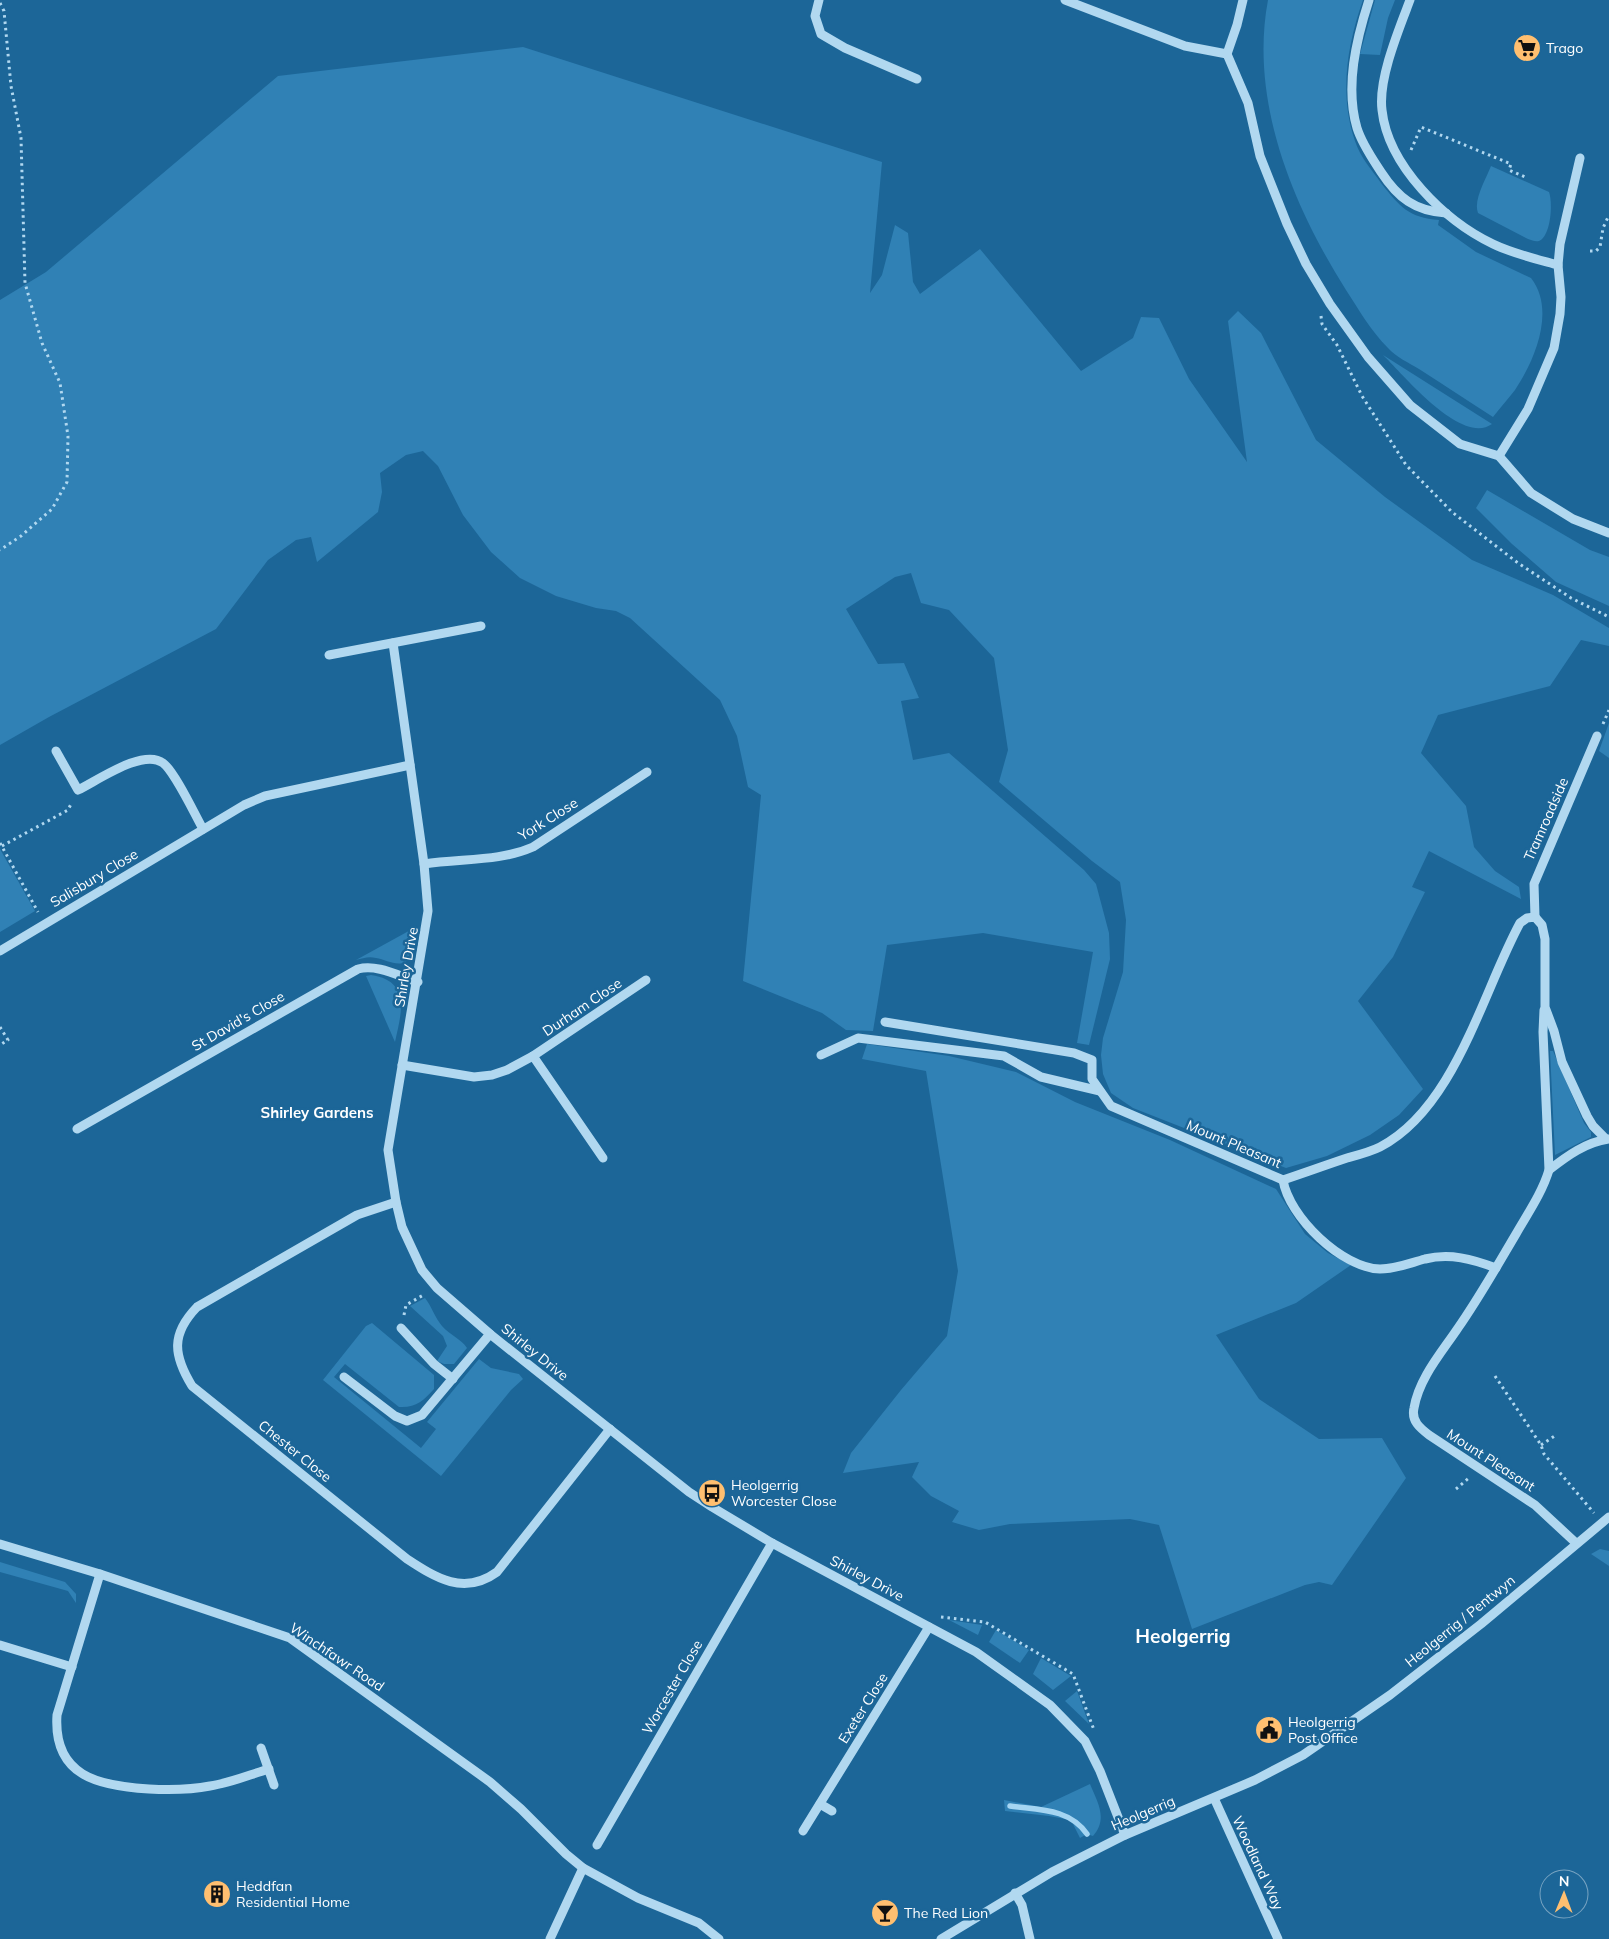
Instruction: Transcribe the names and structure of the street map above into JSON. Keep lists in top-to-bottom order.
{
  "streets": {
    "street": [
      "York Close",
      "Tramroadside",
      "Salisbury Close",
      "Shirley Drive",
      "Durham Close",
      "St David's Close",
      "Mount Pleasant",
      "Chester Close",
      "Heolgerrig / Pentwyn",
      "Winchfawr Road",
      "Worcester Close",
      "Exeter Close",
      "Heolgerrig",
      "Woodland Way"
    ]
  },
  "crossings": [
    ["York Close", "Shirley Drive"],
    ["Tramroadside", "Mount Pleasant"],
    ["Salisbury Close", "Shirley Drive"],
    ["Shirley Drive", "Durham Close"],
    ["Shirley Drive", "St David's Close"],
    ["Shirley Drive", "Chester Close"],
    ["Shirley Drive", "Worcester Close"],
    ["Shirley Drive", "Exeter Close"],
    ["Shirley Drive", "Heolgerrig"],
    ["Mount Pleasant", "Heolgerrig / Pentwyn"],
    ["Heolgerrig / Pentwyn", "Heolgerrig"],
    ["Heolgerrig", "Woodland Way"]
  ],
  "districts": ["Shirley Gardens", "Heolgerrig"],
  "places": {
    "supermarket": ["Trago"],
    "bus stop": ["Heolgerrig Worcester Close"],
    "public building": ["Heolgerrig Post Office"],
    "building": ["Heddfan Residential Home"],
    "bar": ["The Red Lion"]
  },
  "north": "top"
}
